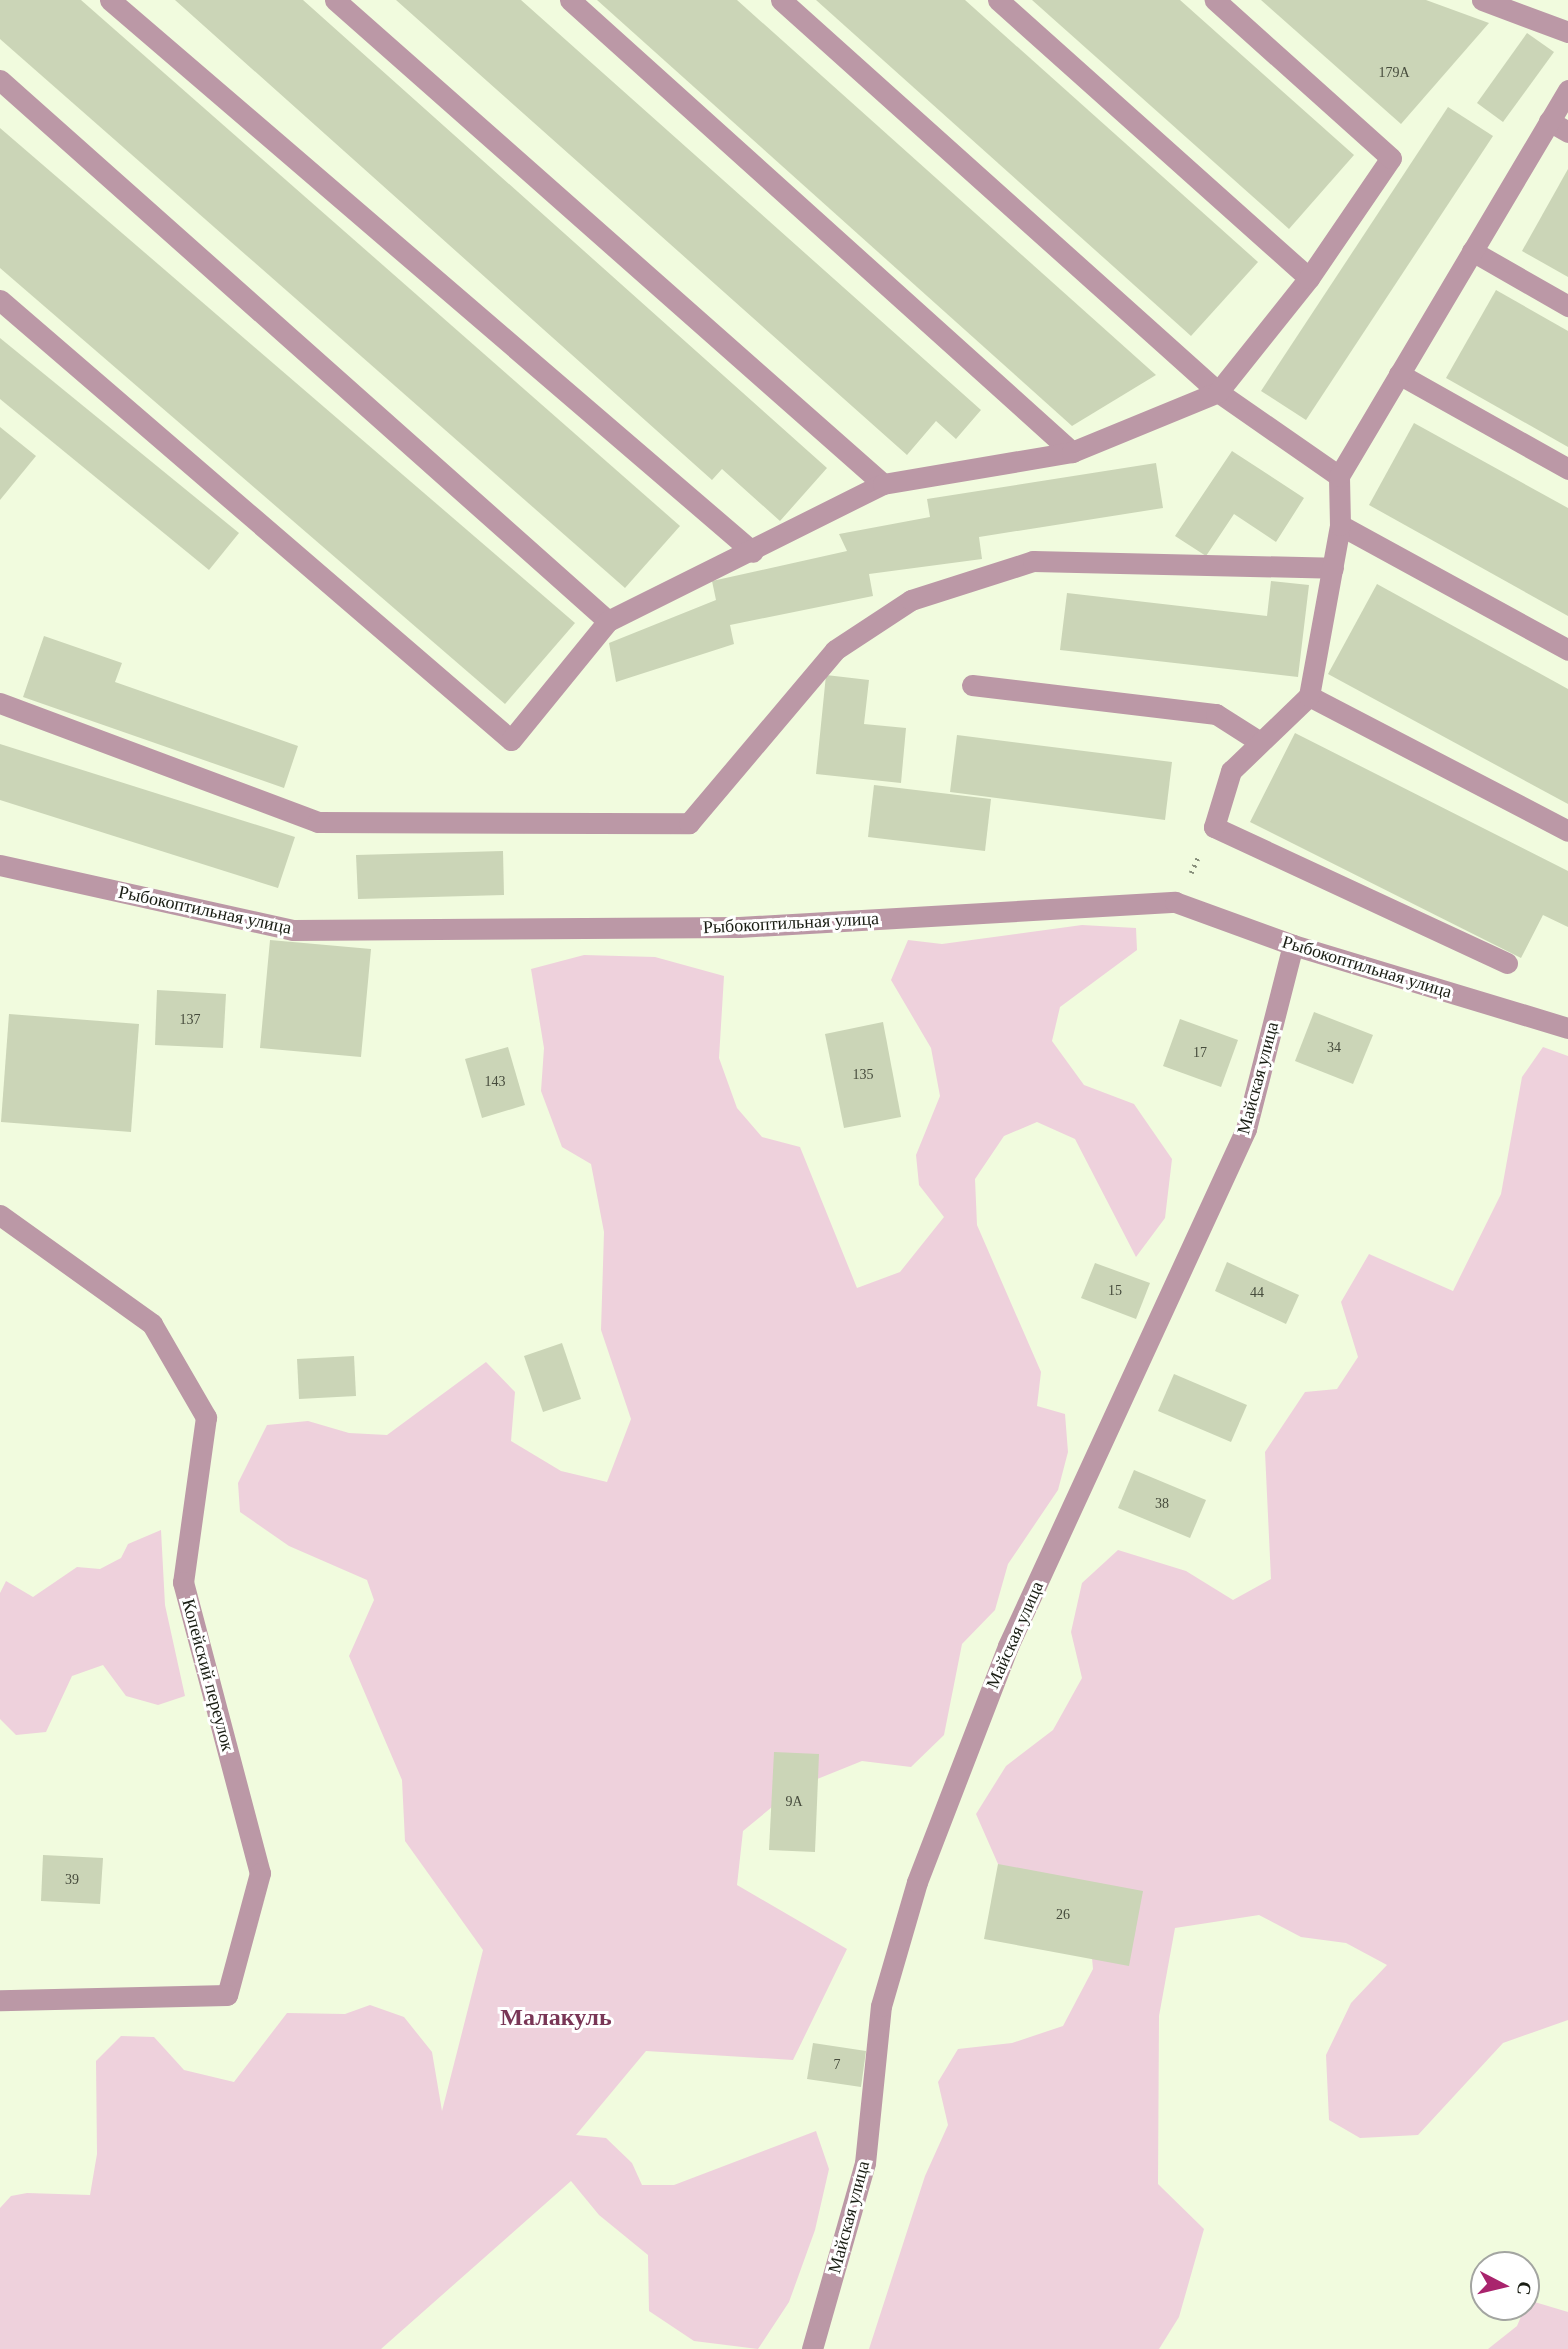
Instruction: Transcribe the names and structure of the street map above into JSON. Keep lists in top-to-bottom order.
{
  "streets": {
    "street": ["Рыбокоптильная улица", "Майская улица", "Копейский переулок"]
  },
  "crossings": [
    ["Рыбокоптильная улица", "Майская улица"]
  ],
  "districts": ["Малакуль"],
  "house_numbers": [
    "179А",
    "137",
    "34",
    "17",
    "135",
    "143",
    "15",
    "44",
    "38",
    "9А",
    "39",
    "26",
    "7"
  ],
  "north": "right"
}
